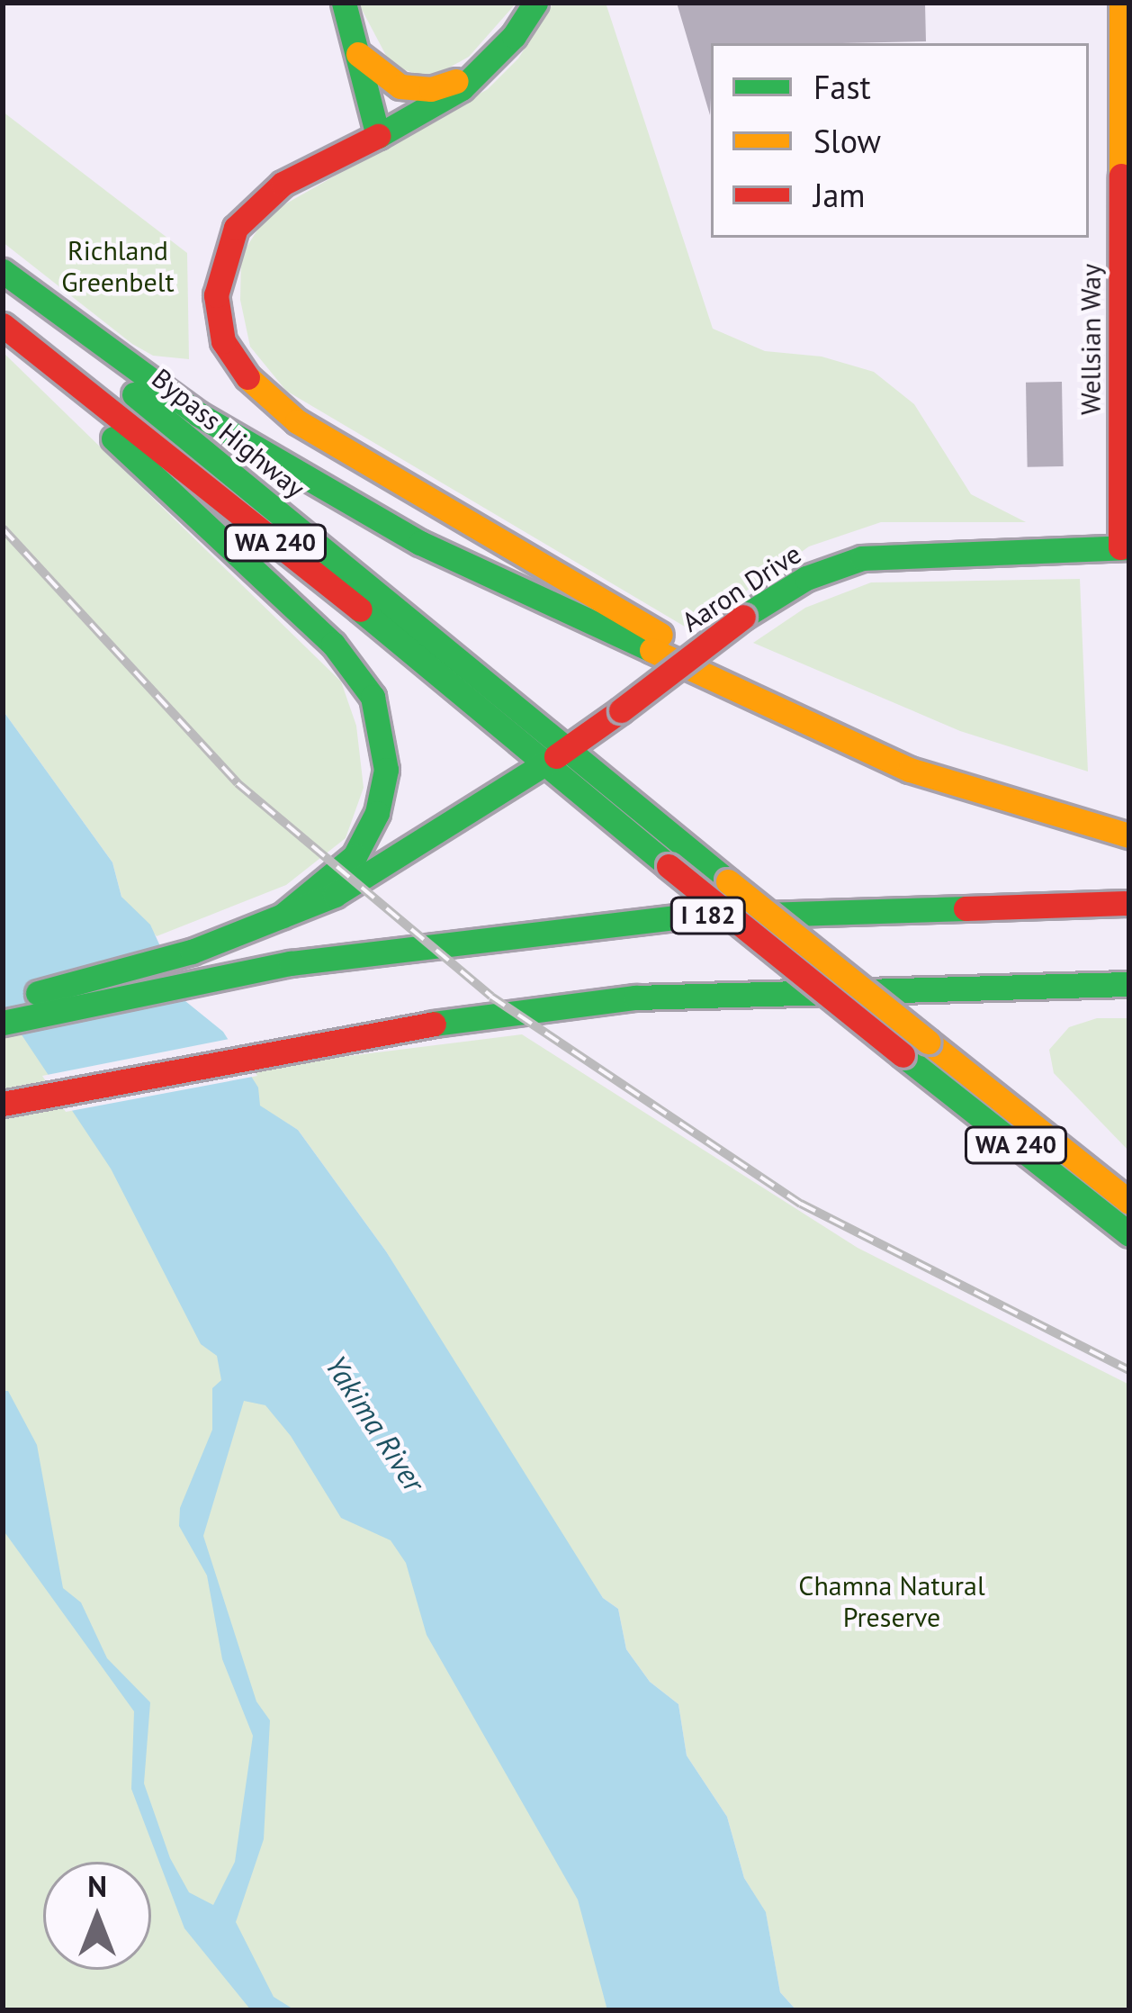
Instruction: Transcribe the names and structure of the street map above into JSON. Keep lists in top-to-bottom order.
{
  "streets": {
    "main road": [
      "Wellsian Way",
      "Bypass Highway",
      "WA 240",
      "Aaron Drive",
      "I 182"
    ]
  },
  "crossings": [
    ["Wellsian Way", "Aaron Drive"],
    ["Bypass Highway", "WA 240"],
    ["Bypass Highway", "Aaron Drive"],
    ["WA 240", "Aaron Drive"]
  ],
  "water": ["Yakima River"],
  "parks": ["Richland Greenbelt", "Chamna Natural Preserve"],
  "legend": ["Fast", "Slow", "Jam"],
  "north": "top"
}
